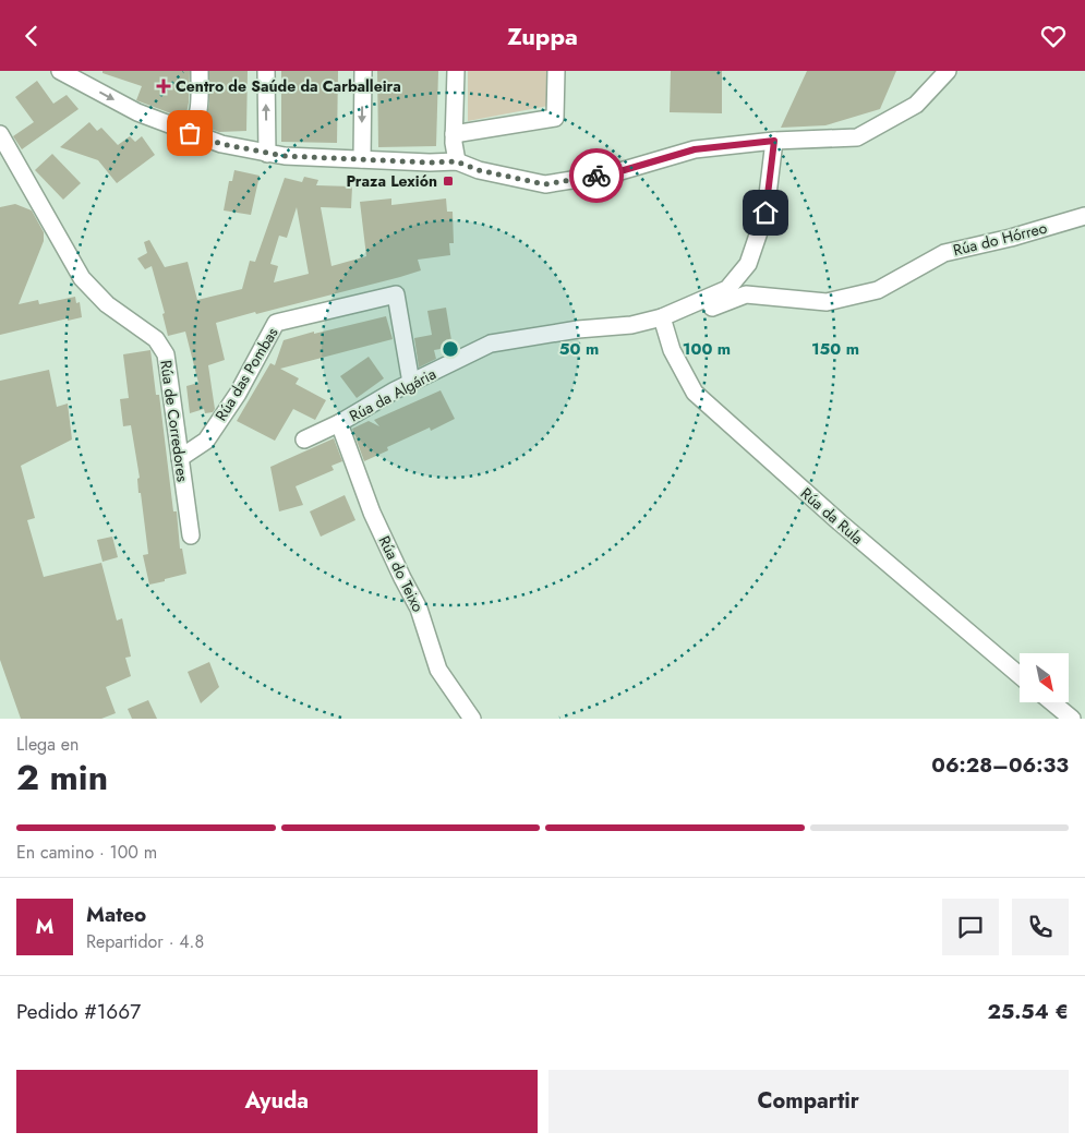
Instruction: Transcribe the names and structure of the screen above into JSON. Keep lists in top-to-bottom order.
{
  "streets": {
    "street": [
      "Rúa do Hórreo",
      "Rúa das Pombas",
      "Rúa da Algária",
      "Rúa de Corredores",
      "Rúa da Rula",
      "Rúa do Teixo"
    ]
  },
  "crossings": [
    ["Rúa do Hórreo", "Rúa da Algária"],
    ["Rúa do Hórreo", "Rúa da Rula"],
    ["Rúa das Pombas", "Rúa da Algária"],
    ["Rúa das Pombas", "Rúa de Corredores"],
    ["Rúa da Algária", "Rúa da Rula"],
    ["Rúa da Algária", "Rúa do Teixo"]
  ],
  "places": {
    "health": ["Centro de Saúde da Carballeira"],
    "transit": ["Praza Lexión"]
  },
  "north": "bottom right",
  "page": {
    "header": "Zuppa",
    "heading": ["2 min", "Llega en", "06:28–06:33"],
    "panel": [
      "Mateo",
      "Repartidor · 4.8",
      "Pedido #1667",
      "25.54 €"
    ],
    "bar": "En camino · 100 m",
    "round": "M",
    "buttons": ["Ayuda", "Compartir"]
  },
  "rings": ["50 m", "100 m", "150 m"]
}
